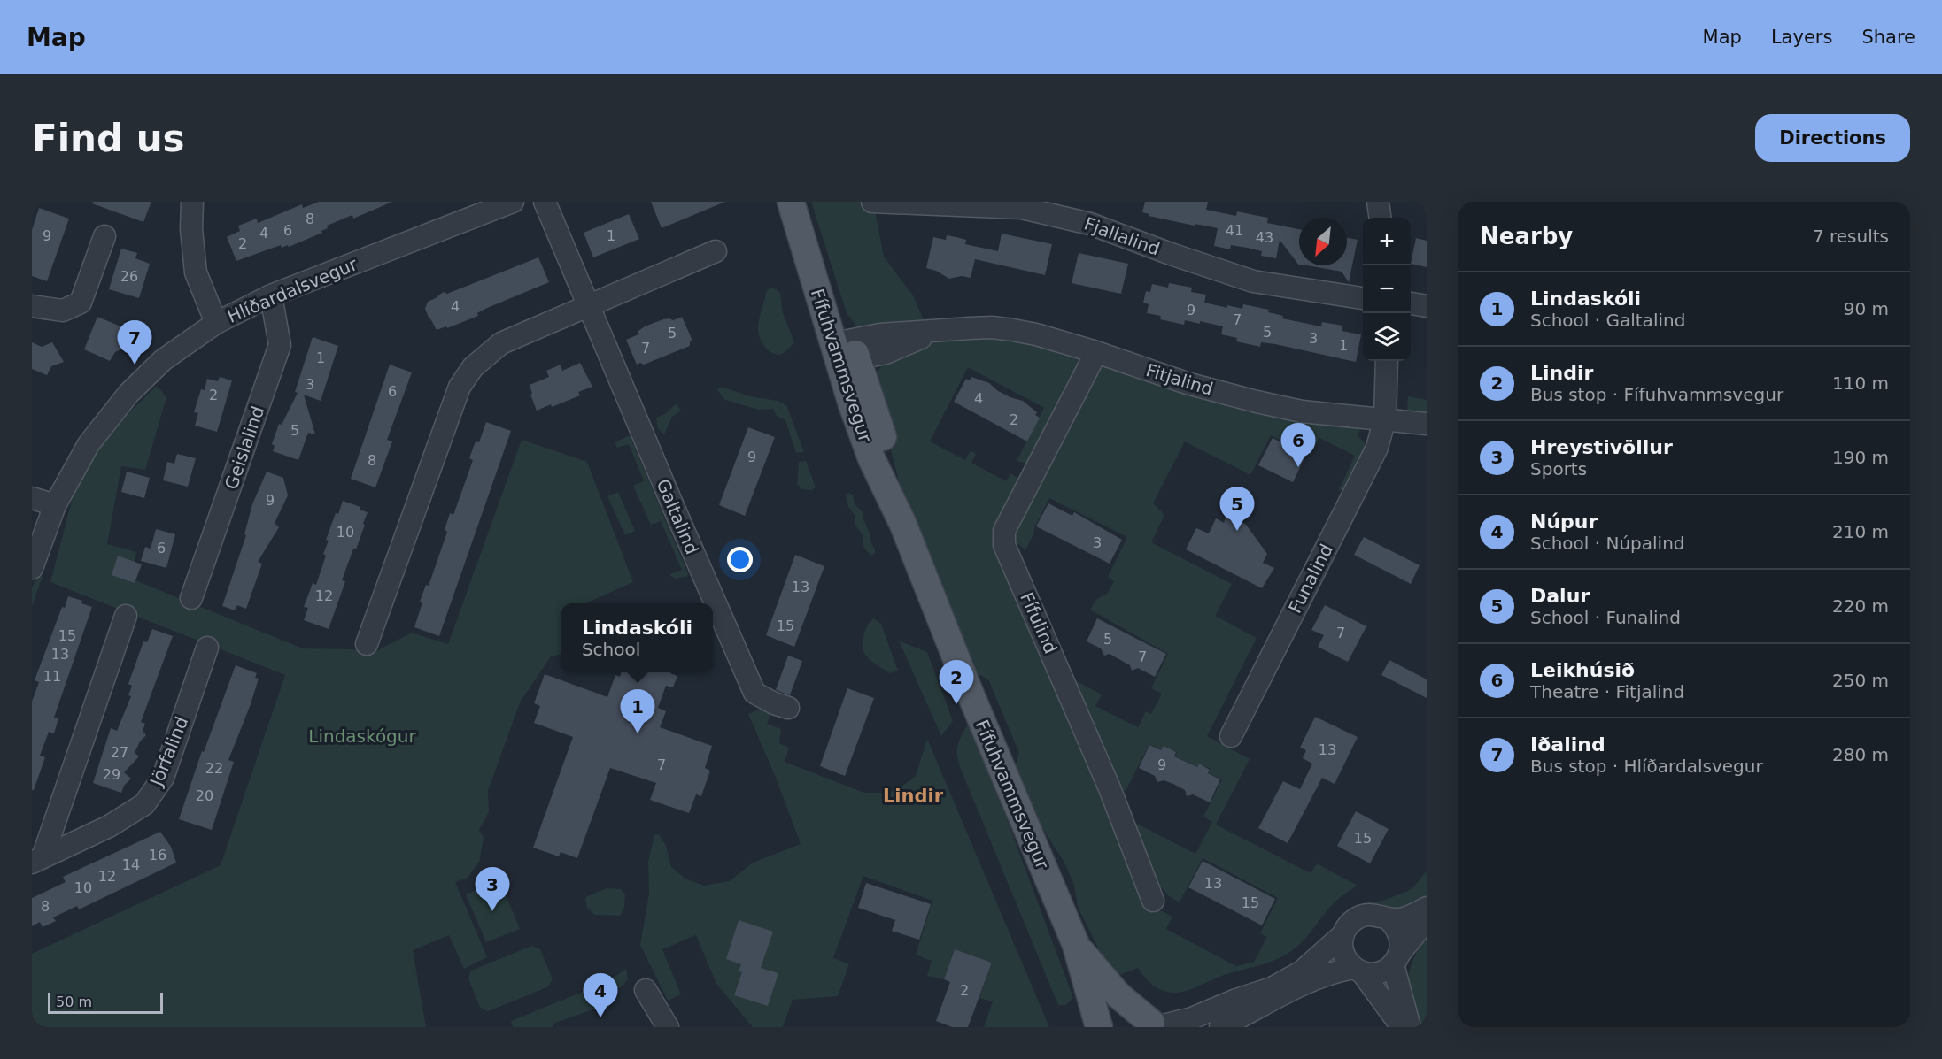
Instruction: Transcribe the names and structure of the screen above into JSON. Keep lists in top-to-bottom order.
{
  "streets": {
    "main road": ["Fífuhvammsvegur"],
    "street": [
      "Fjallalind",
      "Hlíðardalsvegur",
      "Fitjalind",
      "Geislalind",
      "Galtalind",
      "Funalind",
      "Fífulind",
      "Jörfalind"
    ]
  },
  "crossings": [
    ["Hlíðardalsvegur", "Geislalind"],
    ["Fífuhvammsvegur", "Fitjalind"],
    ["Fitjalind", "Funalind"],
    ["Fitjalind", "Fífulind"]
  ],
  "districts": ["Lindir"],
  "parks": ["Lindaskógur"],
  "house_numbers": [
    "8",
    "6",
    "41",
    "4",
    "9",
    "1",
    "43",
    "2",
    "26",
    "4",
    "9",
    "7",
    "5",
    "5",
    "3",
    "1",
    "7",
    "1",
    "3",
    "6",
    "2",
    "4",
    "2",
    "5",
    "9",
    "8",
    "9",
    "10",
    "3",
    "6",
    "13",
    "12",
    "15",
    "7",
    "15",
    "5",
    "13",
    "7",
    "11",
    "13",
    "27",
    "7",
    "9",
    "22",
    "29",
    "20",
    "15",
    "16",
    "14",
    "12",
    "13",
    "10",
    "15",
    "8",
    "2"
  ],
  "scale_bar": "50 m",
  "north": "bottom left",
  "page": {
    "header": "Map",
    "nav": ["Map", "Layers", "Share"],
    "buttons": "Directions",
    "title": "Find us",
    "heading": ["Nearby", "7 results"],
    "map_buttons": ["+", "−"],
    "list": [
      {
        "mark": "1",
        "name": "Lindaskóli",
        "note": "School · Galtalind",
        "value": "90 m"
      },
      {
        "mark": "2",
        "name": "Lindir",
        "note": "Bus stop · Fífuhvammsvegur",
        "value": "110 m"
      },
      {
        "mark": "3",
        "name": "Hreystivöllur",
        "note": "Sports",
        "value": "190 m"
      },
      {
        "mark": "4",
        "name": "Núpur",
        "note": "School · Núpalind",
        "value": "210 m"
      },
      {
        "mark": "5",
        "name": "Dalur",
        "note": "School · Funalind",
        "value": "220 m"
      },
      {
        "mark": "6",
        "name": "Leikhúsið",
        "note": "Theatre · Fitjalind",
        "value": "250 m"
      },
      {
        "mark": "7",
        "name": "Iðalind",
        "note": "Bus stop · Hlíðardalsvegur",
        "value": "280 m"
      }
    ],
    "pins": [
      "7",
      "6",
      "5",
      "2",
      "1",
      "3",
      "4"
    ],
    "popup": ["Lindaskóli", "School"],
    "scale": "50 m"
  }
}
